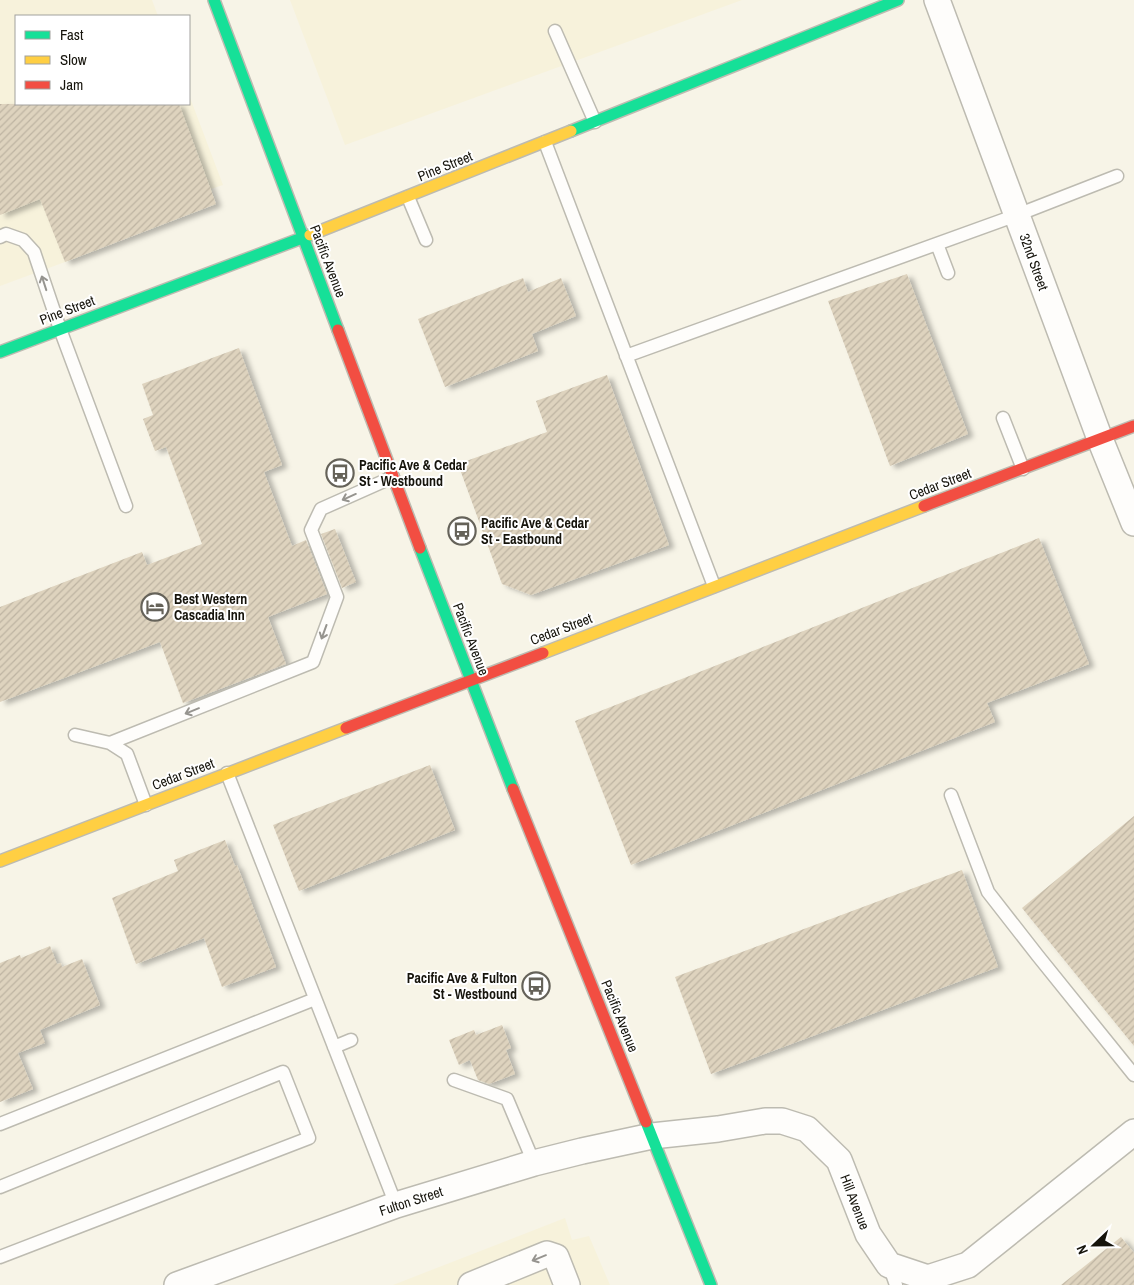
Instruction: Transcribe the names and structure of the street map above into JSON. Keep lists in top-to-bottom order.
{
  "streets": {
    "street": [
      "Pine Street",
      "Pacific Avenue",
      "32nd Street",
      "Cedar Street",
      "Fulton Street",
      "Hill Avenue"
    ]
  },
  "crossings": [
    ["Pine Street", "Pacific Avenue"],
    ["Pacific Avenue", "Cedar Street"],
    ["Pacific Avenue", "Fulton Street"],
    ["Pacific Avenue", "Hill Avenue"],
    ["32nd Street", "Cedar Street"],
    ["Fulton Street", "Hill Avenue"]
  ],
  "places": {
    "bus stop": ["Pacific Ave & Cedar St - Westbound", "Pacific Ave & Cedar St - Eastbound", "Pacific Ave & Fulton St - Westbound"],
    "hotel": ["Best Western Cascadia Inn"]
  },
  "legend": ["Fast", "Slow", "Jam"],
  "north": "left"
}
